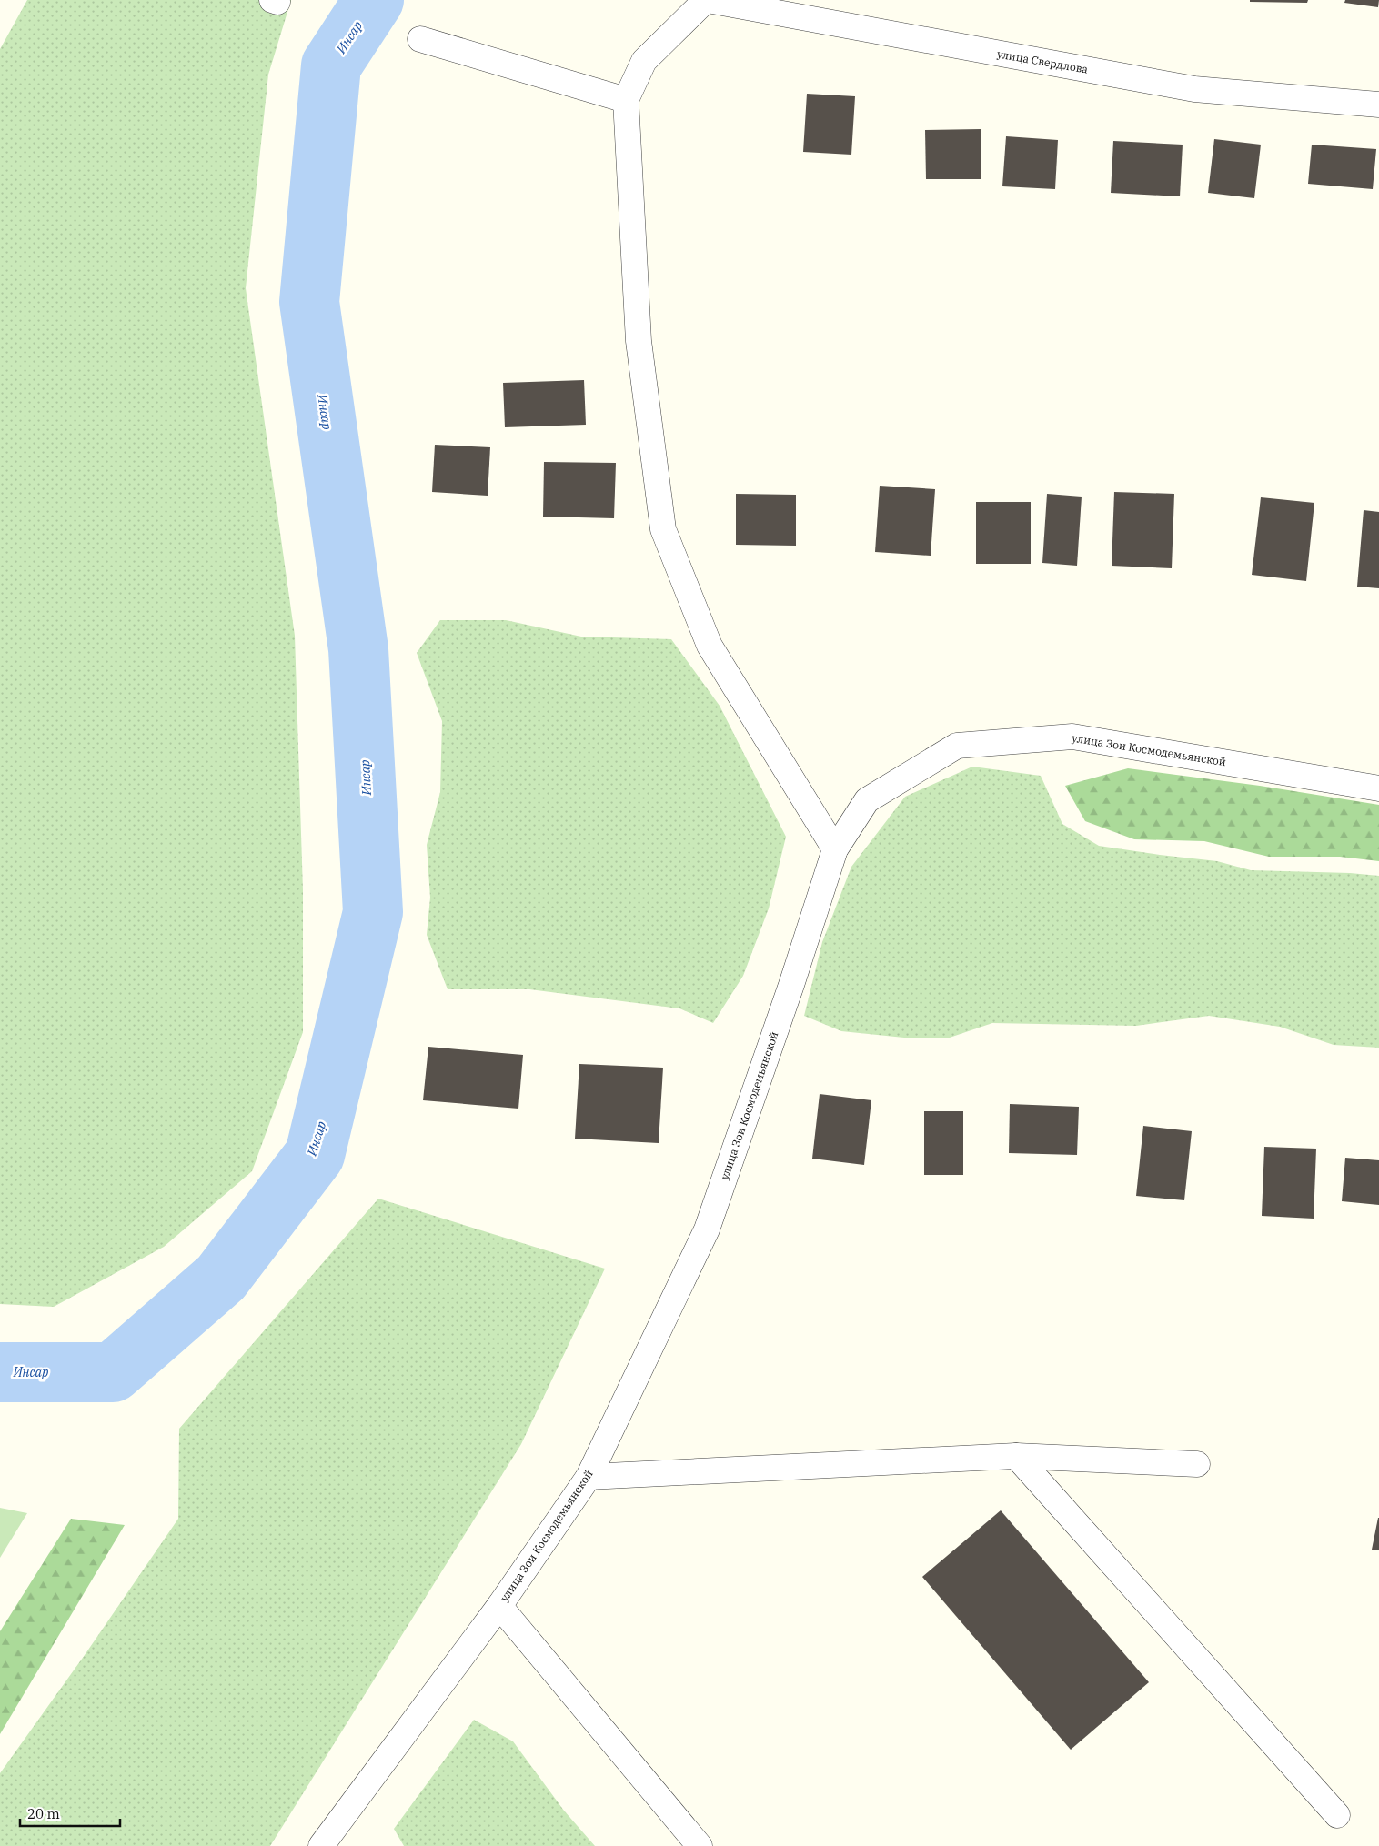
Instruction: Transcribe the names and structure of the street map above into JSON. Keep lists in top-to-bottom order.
{
  "streets": {
    "street": ["улица Свердлова", "улица Зои Космодемьянской"]
  },
  "water": ["Инсар"],
  "scale_bar": "20 m"
}
